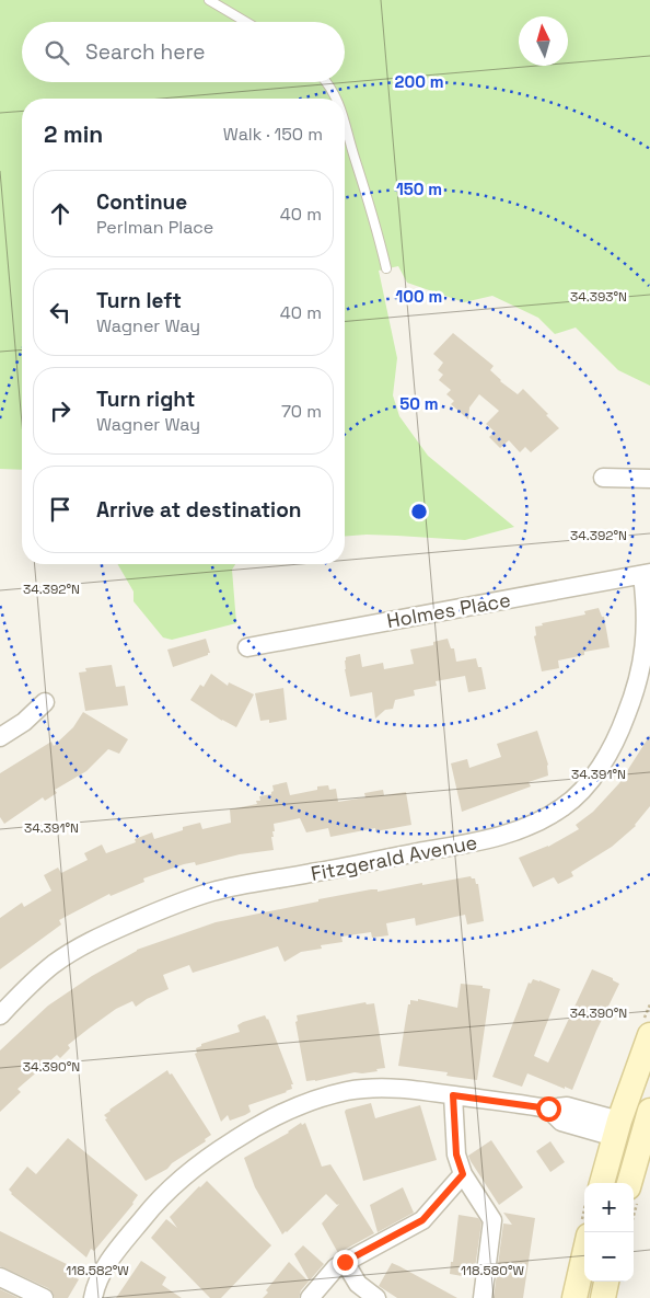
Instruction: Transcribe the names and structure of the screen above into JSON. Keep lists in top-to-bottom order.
{
  "streets": {
    "street": ["Holmes Place", "Fitzgerald Avenue"]
  },
  "crossings": [
    ["Holmes Place", "Fitzgerald Avenue"]
  ],
  "north": "top",
  "page": {
    "search": "Search here",
    "heading": ["2 min", "Walk · 150 m"],
    "list": [
      ["Continue", "Perlman Place", "40 m"],
      ["Turn left", "Wagner Way", "40 m"],
      ["Turn right", "Wagner Way", "70 m"],
      "Arrive at destination"
    ],
    "map_buttons": ["+", "−"]
  },
  "coordinates": [
    "34.393°N",
    "34.392°N",
    "34.391°N",
    "34.390°N",
    "118.582°W",
    "118.580°W"
  ],
  "rings": [
    "200 m",
    "150 m",
    "100 m",
    "50 m"
  ]
}
